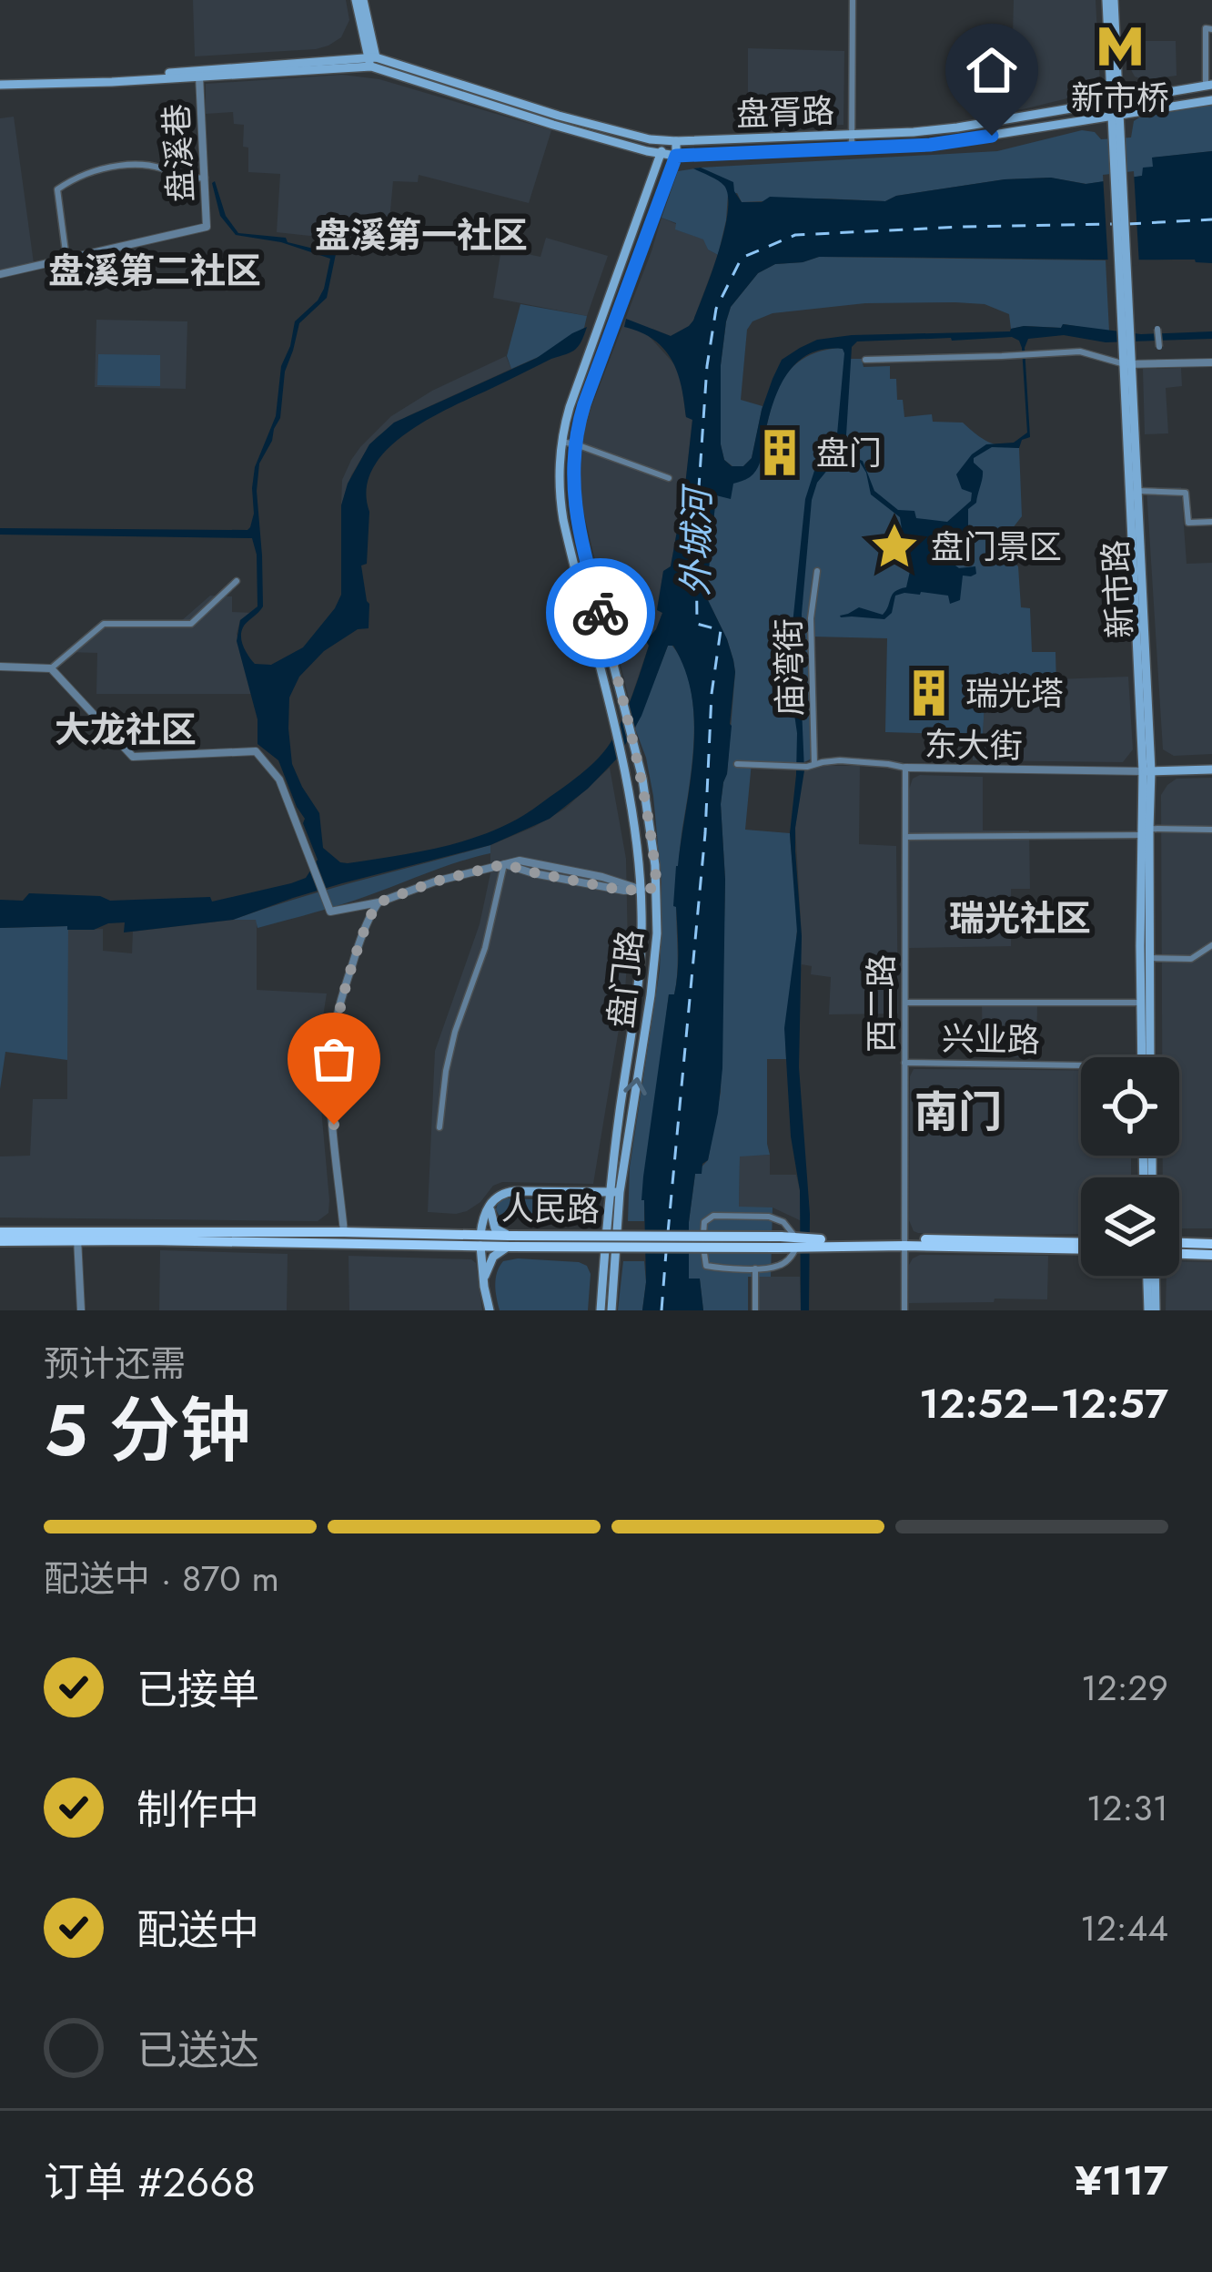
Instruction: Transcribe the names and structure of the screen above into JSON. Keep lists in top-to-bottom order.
{
  "streets": {
    "main road": [
      "盘胥路",
      "新市路",
      "东大街",
      "盘门路",
      "人民路"
    ],
    "street": [
      "盘溪巷",
      "庙湾街",
      "西二路",
      "兴业路"
    ]
  },
  "crossings": [
    ["盘胥路", "盘溪巷"],
    ["盘胥路", "新市路"],
    ["盘胥路", "盘门路"],
    ["新市路", "东大街"],
    ["庙湾街", "东大街"],
    ["东大街", "西二路"],
    ["西二路", "兴业路"],
    ["西二路", "人民路"]
  ],
  "districts": [
    "盘溪第一社区",
    "盘溪第二社区",
    "大龙社区",
    "瑞光社区",
    "南门"
  ],
  "water": ["外城河"],
  "places": {
    "metro station": ["新市桥"],
    "building": ["盘门", "瑞光塔"],
    "place": ["盘门景区"]
  },
  "page": {
    "heading": ["5 分钟", "预计还需", "12:52–12:57"],
    "panel": ["订单 #2668", "¥117"],
    "bar": "配送中 · 870 m",
    "list": [
      ["已接单", "12:29"],
      ["制作中", "12:31"],
      ["配送中", "12:44"],
      "已送达"
    ]
  }
}
